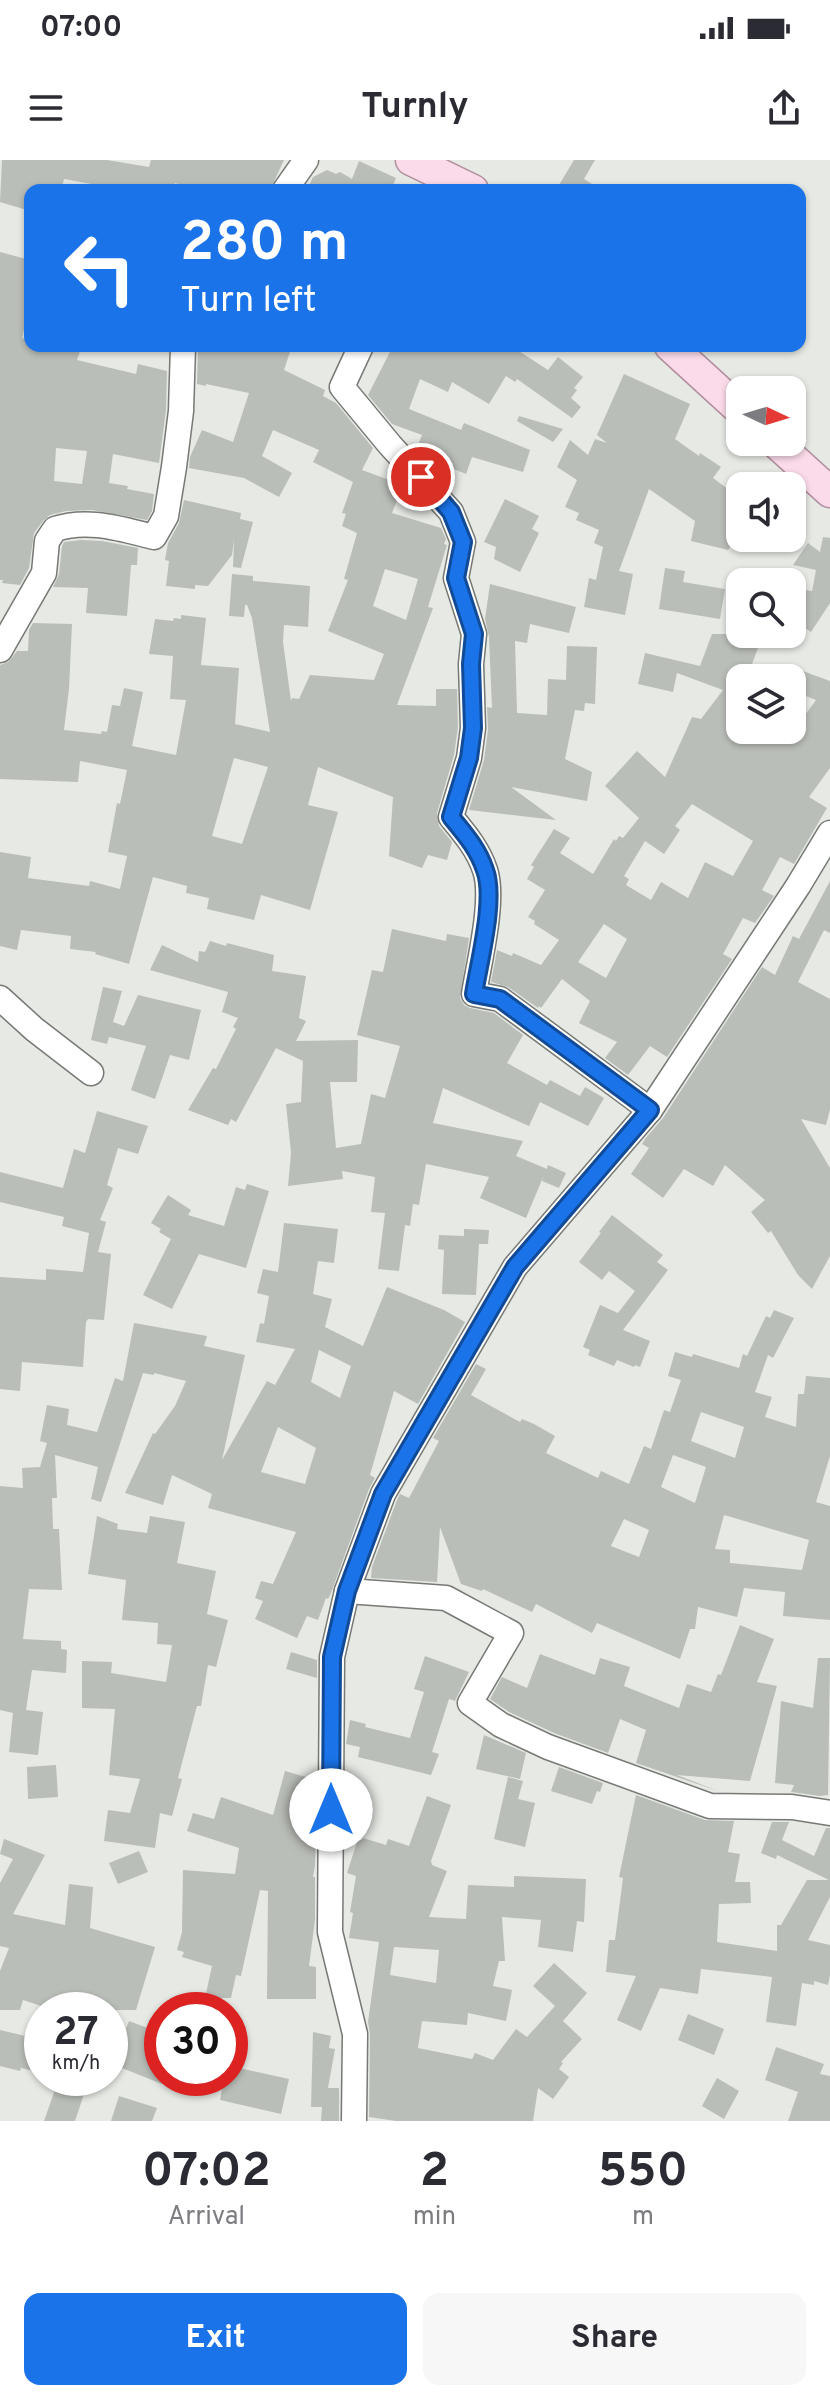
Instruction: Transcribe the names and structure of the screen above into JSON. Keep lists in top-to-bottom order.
{
  "north": "right",
  "page": {
    "status": "07:00",
    "header": "Turnly",
    "turn": ["280 m", "Turn left"],
    "speed": "27 km/h",
    "limit": "30",
    "eta": [
      "07:02",
      "Arrival",
      "2",
      "min",
      "550",
      "m"
    ],
    "buttons": ["Exit", "Share"]
  }
}
